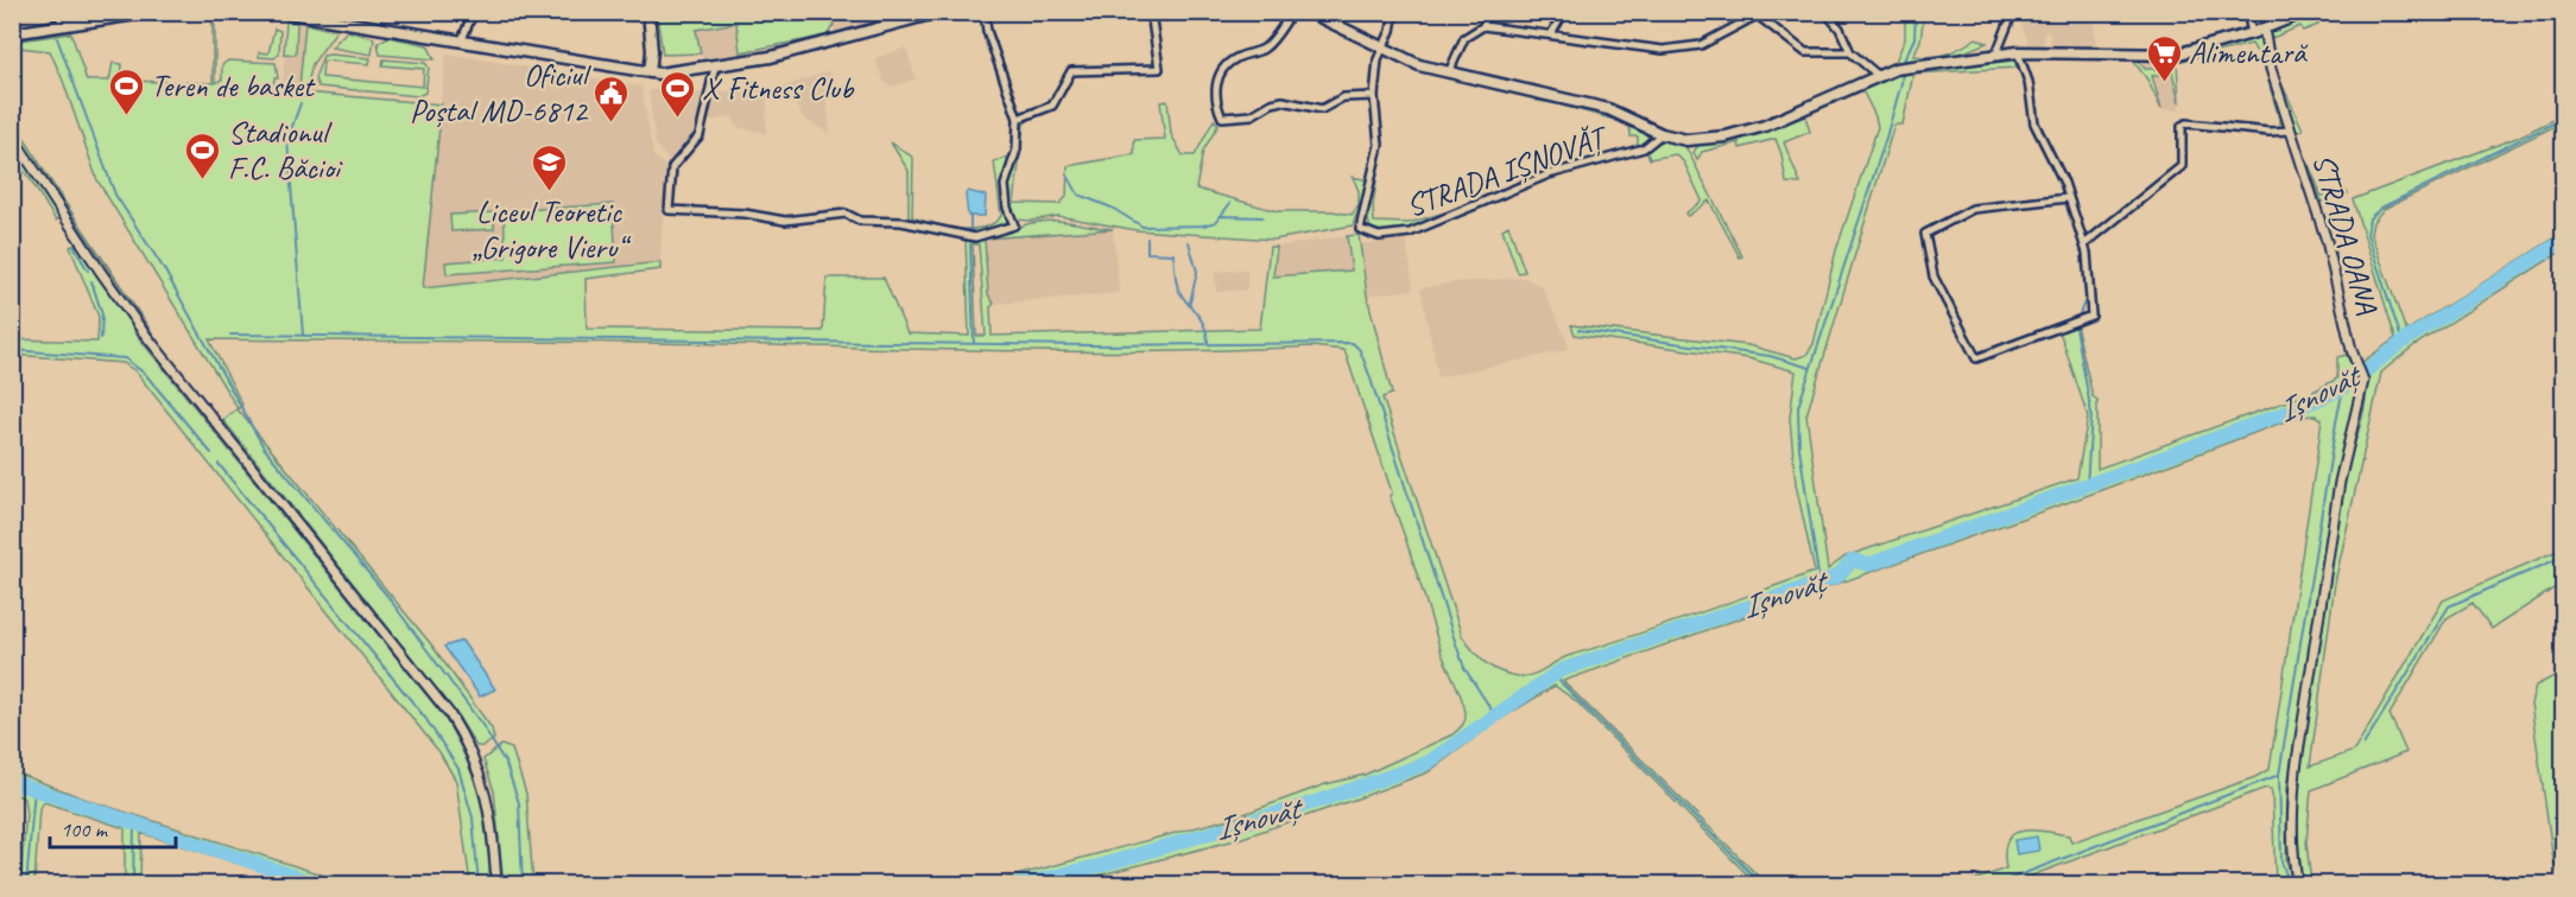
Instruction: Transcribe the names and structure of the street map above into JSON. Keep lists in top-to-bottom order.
{
  "streets": {
    "street": ["STRADA IȘNOVĂȚ", "STRADA OANA"]
  },
  "water": ["Ișnovăț"],
  "places": {
    "supermarket": ["Alimentară"],
    "sports": ["Teren de basket", "X Fitness Club", "Stadionul F.C. Băcioi"],
    "public building": ["Oficiul Poștal MD-6812"],
    "school or university": ["Liceul Teoretic „Grigore Vieru“"]
  },
  "scale_bar": "100 m"
}
